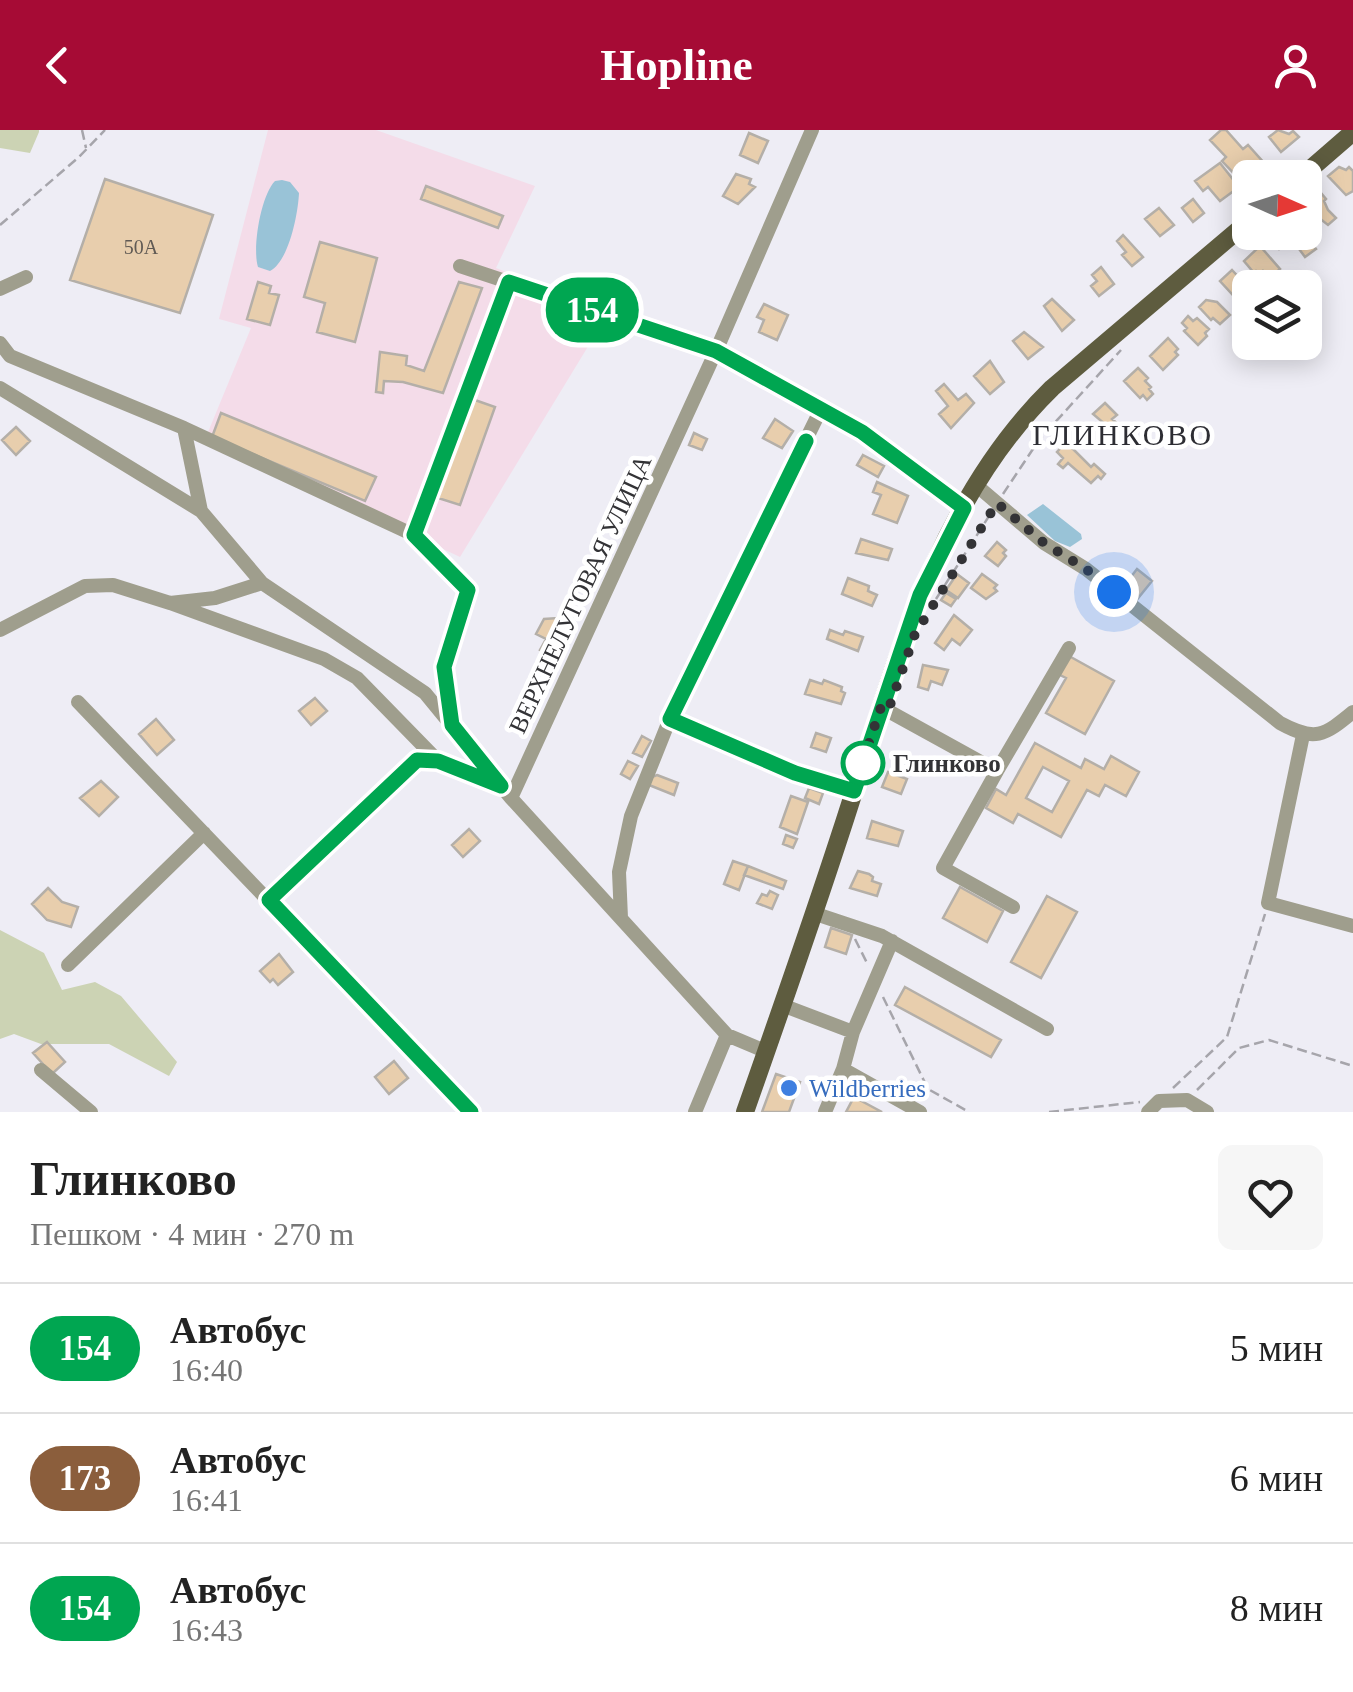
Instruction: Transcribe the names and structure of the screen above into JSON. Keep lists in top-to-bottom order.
{
  "streets": {
    "street": ["ВЕРХНЕЛУГОВАЯ УЛИЦА"]
  },
  "districts": ["ГЛИНКОВО"],
  "places": ["Глинково", "Wildberries"],
  "lines": ["bus line 154"],
  "house_numbers": ["50А"],
  "north": "right",
  "page": {
    "header": "Hopline",
    "on_map": "154",
    "heading": ["Глинково", "Пешком · 4 мин · 270 m"],
    "list": [
      {
        "mark": "154",
        "name": "Автобус",
        "note": "16:40",
        "value": "5 мин"
      },
      {
        "mark": "173",
        "name": "Автобус",
        "note": "16:41",
        "value": "6 мин"
      },
      {
        "mark": "154",
        "name": "Автобус",
        "note": "16:43",
        "value": "8 мин"
      }
    ]
  }
}
